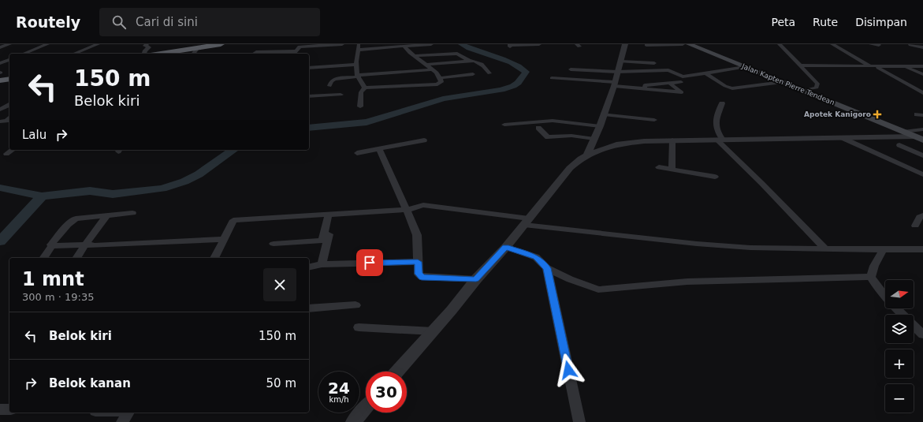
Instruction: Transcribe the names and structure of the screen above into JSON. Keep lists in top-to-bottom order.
{
  "streets": {
    "main road": ["Jalan Kapten Pierre Tendean"]
  },
  "places": {
    "health": ["Apotek Kanigoro"]
  },
  "north": "right",
  "page": {
    "header": "Routely",
    "search": "Cari di sini",
    "nav": ["Peta", "Rute", "Disimpan"],
    "turn": ["150 m", "Belok kiri"],
    "then": "Lalu",
    "heading": ["1 mnt", "300 m · 19:35"],
    "map_buttons": ["+", "−"],
    "list": [
      {
        "name": "Belok kiri",
        "value": "150 m"
      },
      {
        "name": "Belok kanan",
        "value": "50 m"
      }
    ],
    "speed": "24 km/h",
    "limit": "30"
  }
}
